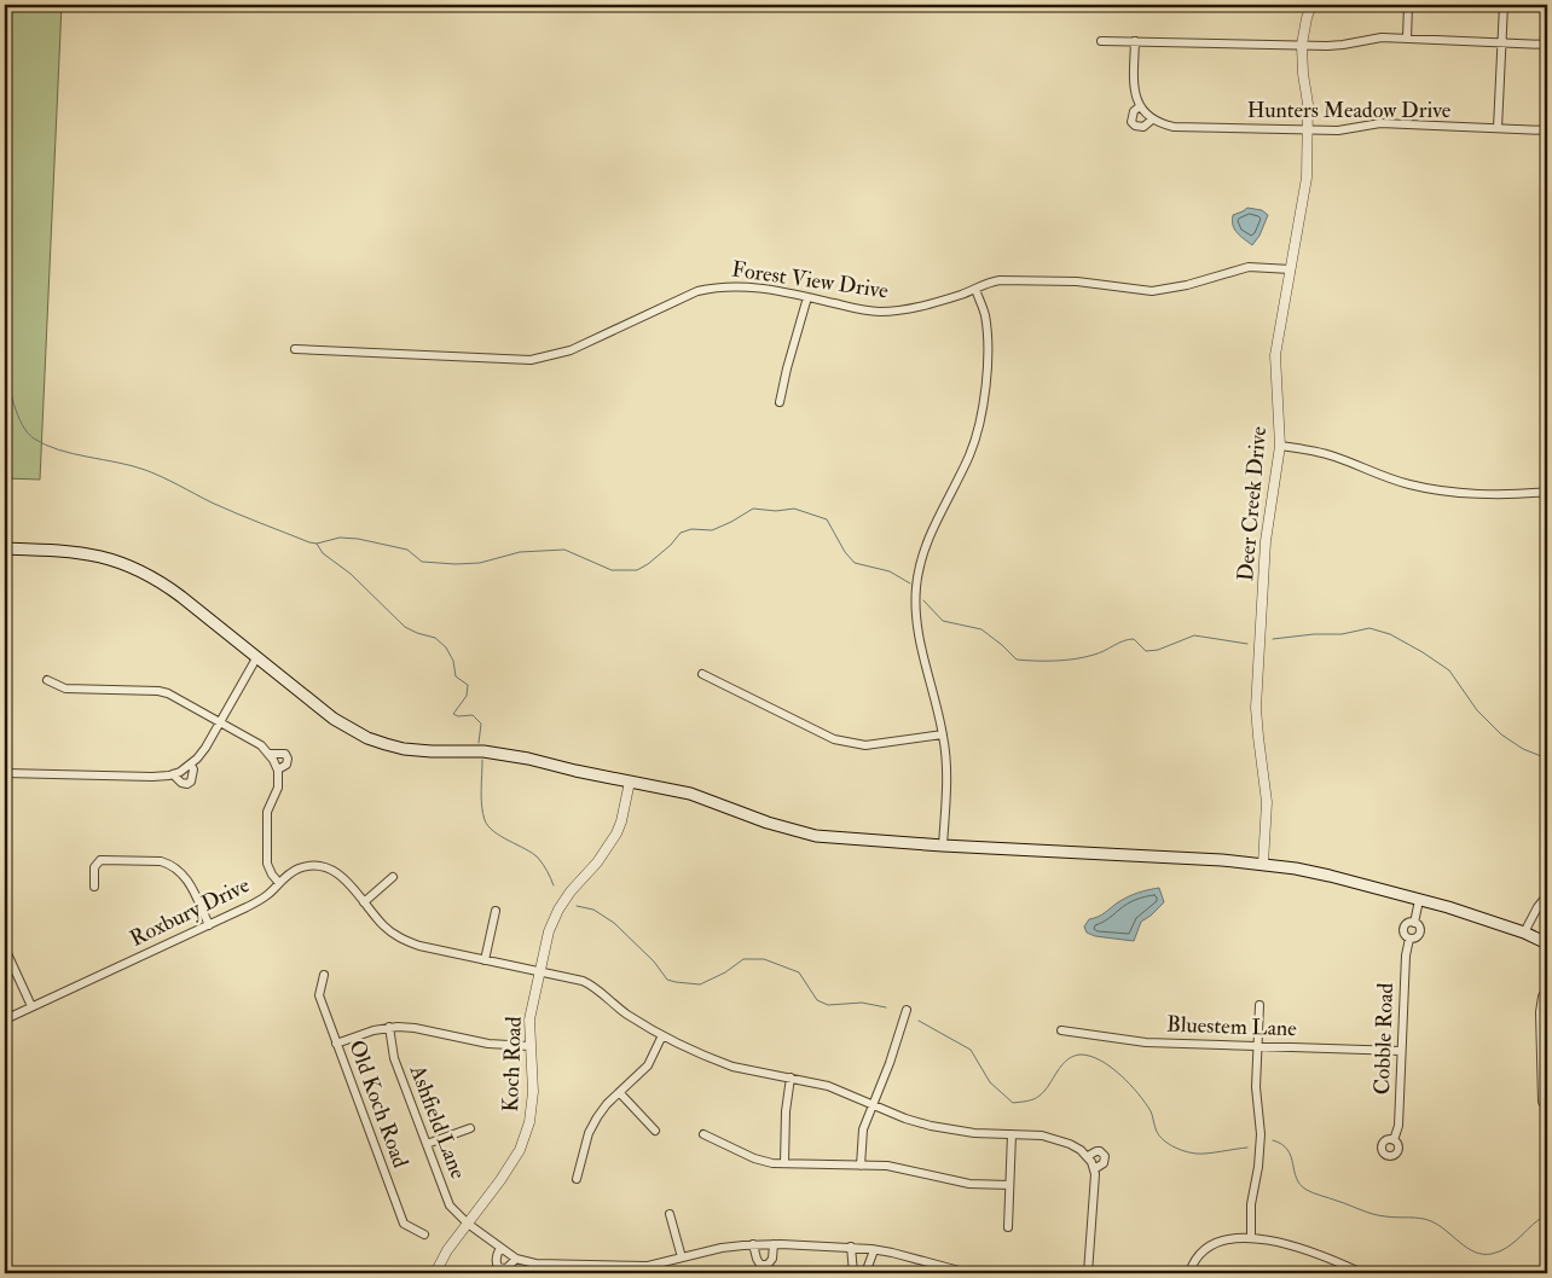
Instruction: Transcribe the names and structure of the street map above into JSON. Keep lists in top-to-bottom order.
{
  "streets": {
    "street": [
      "Hunters Meadow Drive",
      "Forest View Drive",
      "Deer Creek Drive",
      "Roxbury Drive",
      "Bluestem Lane",
      "Cobble Road",
      "Koch Road",
      "Old Koch Road",
      "Ashfield Lane"
    ]
  },
  "crossings": [
    ["Hunters Meadow Drive", "Deer Creek Drive"],
    ["Forest View Drive", "Deer Creek Drive"],
    ["Roxbury Drive", "Koch Road"],
    ["Bluestem Lane", "Cobble Road"],
    ["Koch Road", "Ashfield Lane"]
  ]
}
